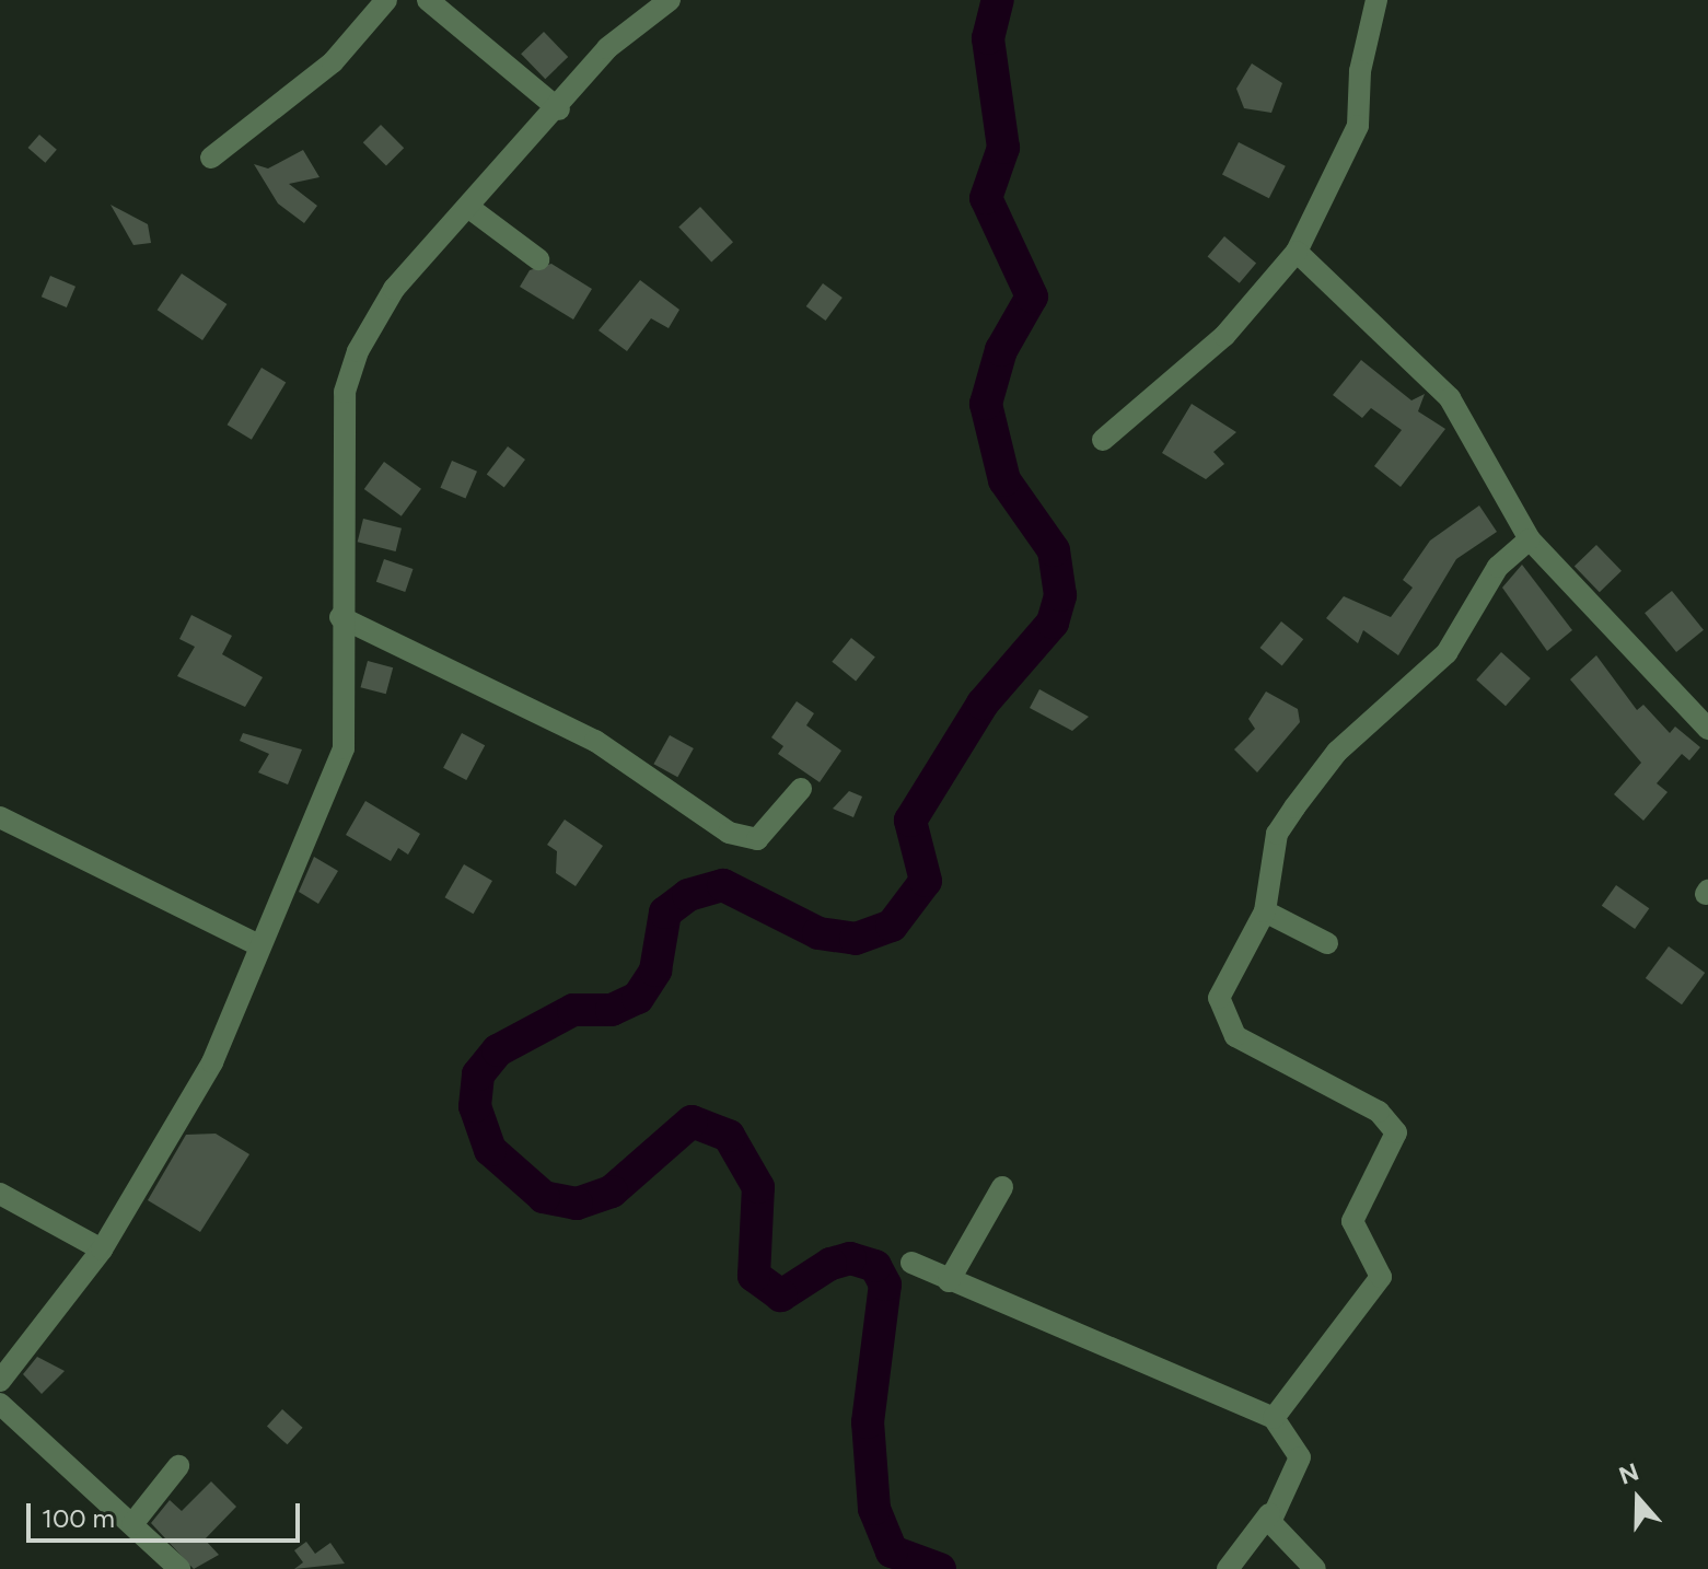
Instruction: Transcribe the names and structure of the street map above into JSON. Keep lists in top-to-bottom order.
{
  "scale_bar": "100 m",
  "north": "top"
}
